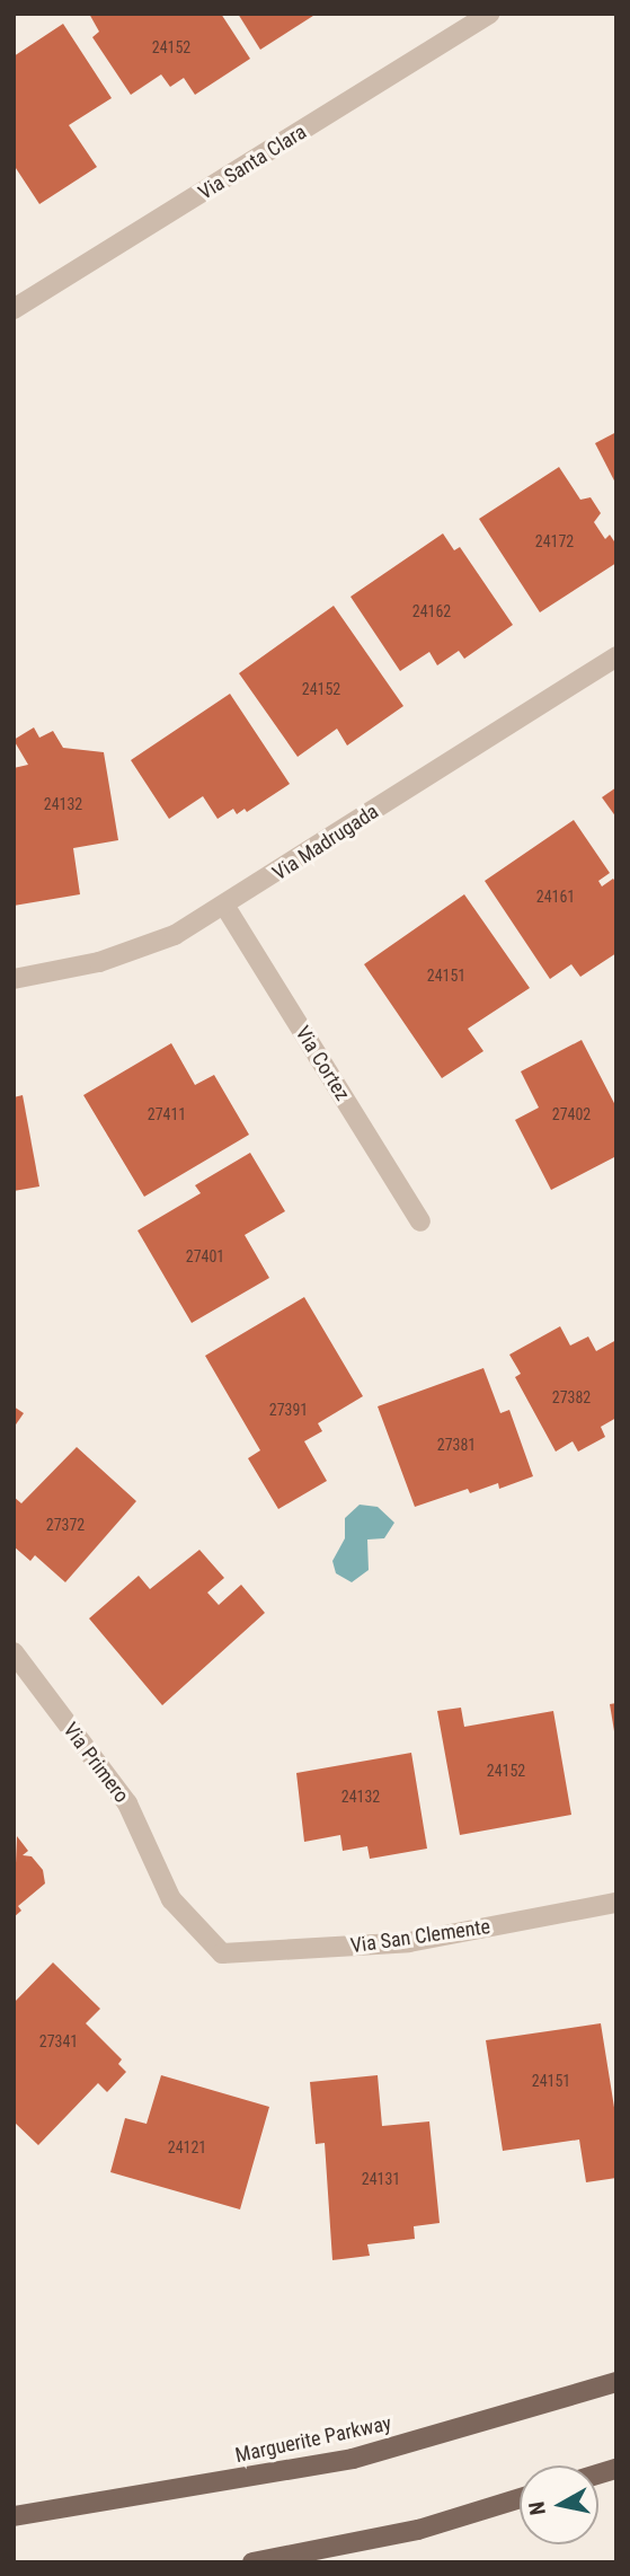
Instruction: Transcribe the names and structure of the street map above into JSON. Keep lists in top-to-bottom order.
{
  "streets": {
    "main road": ["Marguerite Parkway"],
    "street": [
      "Via Santa Clara",
      "Via Madrugada",
      "Via Cortez",
      "Via Primero",
      "Via San Clemente"
    ]
  },
  "crossings": [
    ["Via Madrugada", "Via Cortez"],
    ["Via Primero", "Via San Clemente"]
  ],
  "house_numbers": [
    "24152",
    "24172",
    "24162",
    "24152",
    "24132",
    "24161",
    "24151",
    "27411",
    "27402",
    "27401",
    "27382",
    "27391",
    "27381",
    "27372",
    "24152",
    "24132",
    "27341",
    "24151",
    "24121",
    "24131"
  ],
  "north": "left"
}
